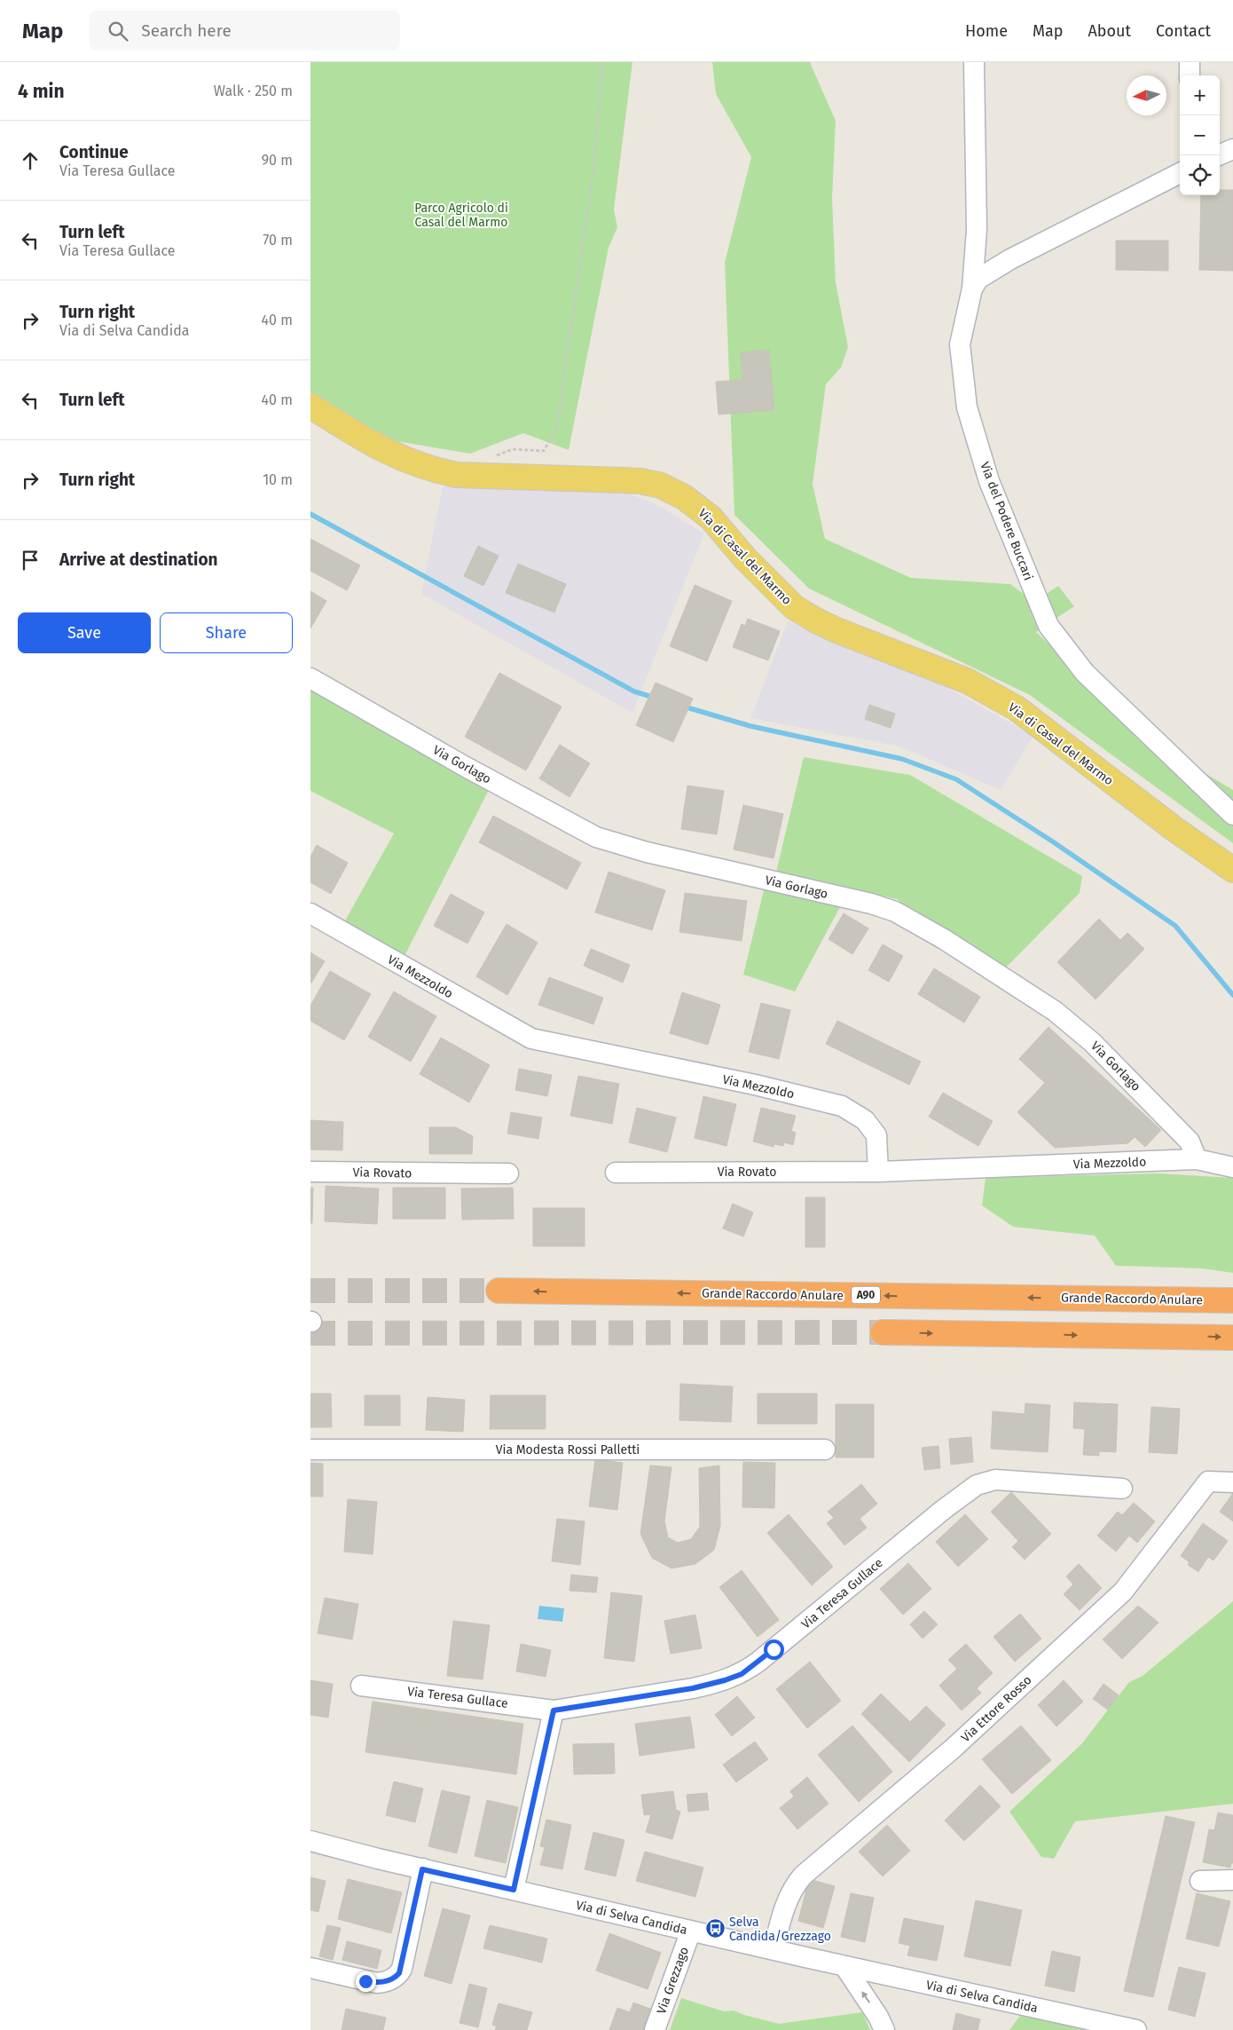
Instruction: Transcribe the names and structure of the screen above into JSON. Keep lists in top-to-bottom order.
{
  "streets": {
    "highway": ["Grande Raccordo Anulare", "A90"],
    "main road": ["Via di Casal del Marmo"],
    "street": [
      "Via del Podere Buccari",
      "Via Gorlago",
      "Via Mezzoldo",
      "Via Rovato",
      "Via Modesta Rossi Palletti",
      "Via Teresa Gullace",
      "Via Ettore Rosso",
      "Via di Selva Candida",
      "Via Grezzago"
    ]
  },
  "crossings": [
    ["Via Gorlago", "Via Mezzoldo"],
    ["Via Mezzoldo", "Via Rovato"],
    ["Via Ettore Rosso", "Via di Selva Candida"],
    ["Via di Selva Candida", "Via Grezzago"]
  ],
  "parks": ["Parco Agricolo di Casal del Marmo"],
  "places": {
    "bus stop": ["Selva Candida/Grezzago"]
  },
  "north": "left",
  "page": {
    "header": "Map",
    "search": "Search here",
    "nav": [
      "Home",
      "Map",
      "About",
      "Contact"
    ],
    "heading": ["4 min", "Walk · 250 m"],
    "map_buttons": ["+", "−"],
    "list": [
      ["Continue", "Via Teresa Gullace", "90 m"],
      ["Turn left", "Via Teresa Gullace", "70 m"],
      ["Turn right", "Via di Selva Candida", "40 m"],
      ["Turn left", "40 m"],
      ["Turn right", "10 m"],
      "Arrive at destination"
    ],
    "buttons": ["Save", "Share"]
  }
}
